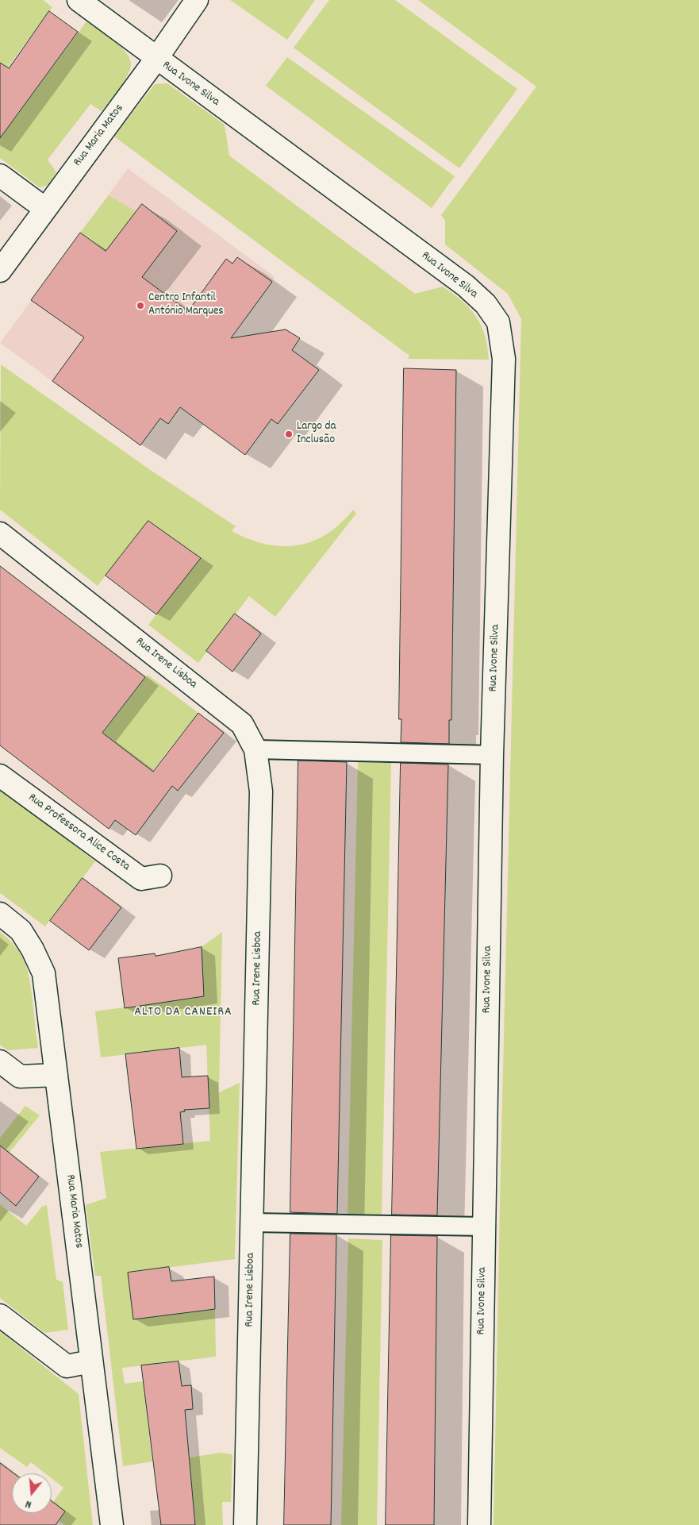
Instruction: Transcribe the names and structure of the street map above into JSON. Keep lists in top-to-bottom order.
{
  "streets": {
    "street": [
      "Rua Ivone Silva",
      "Rua Maria Matos",
      "Rua Irene Lisboa",
      "Rua Professora Alice Costa"
    ]
  },
  "crossings": [
    ["Rua Ivone Silva", "Rua Maria Matos"]
  ],
  "districts": ["ALTO DA CANEIRA"],
  "places": ["Centro Infantil António Marques", "Largo da Inclusão"],
  "north": "bottom"
}
